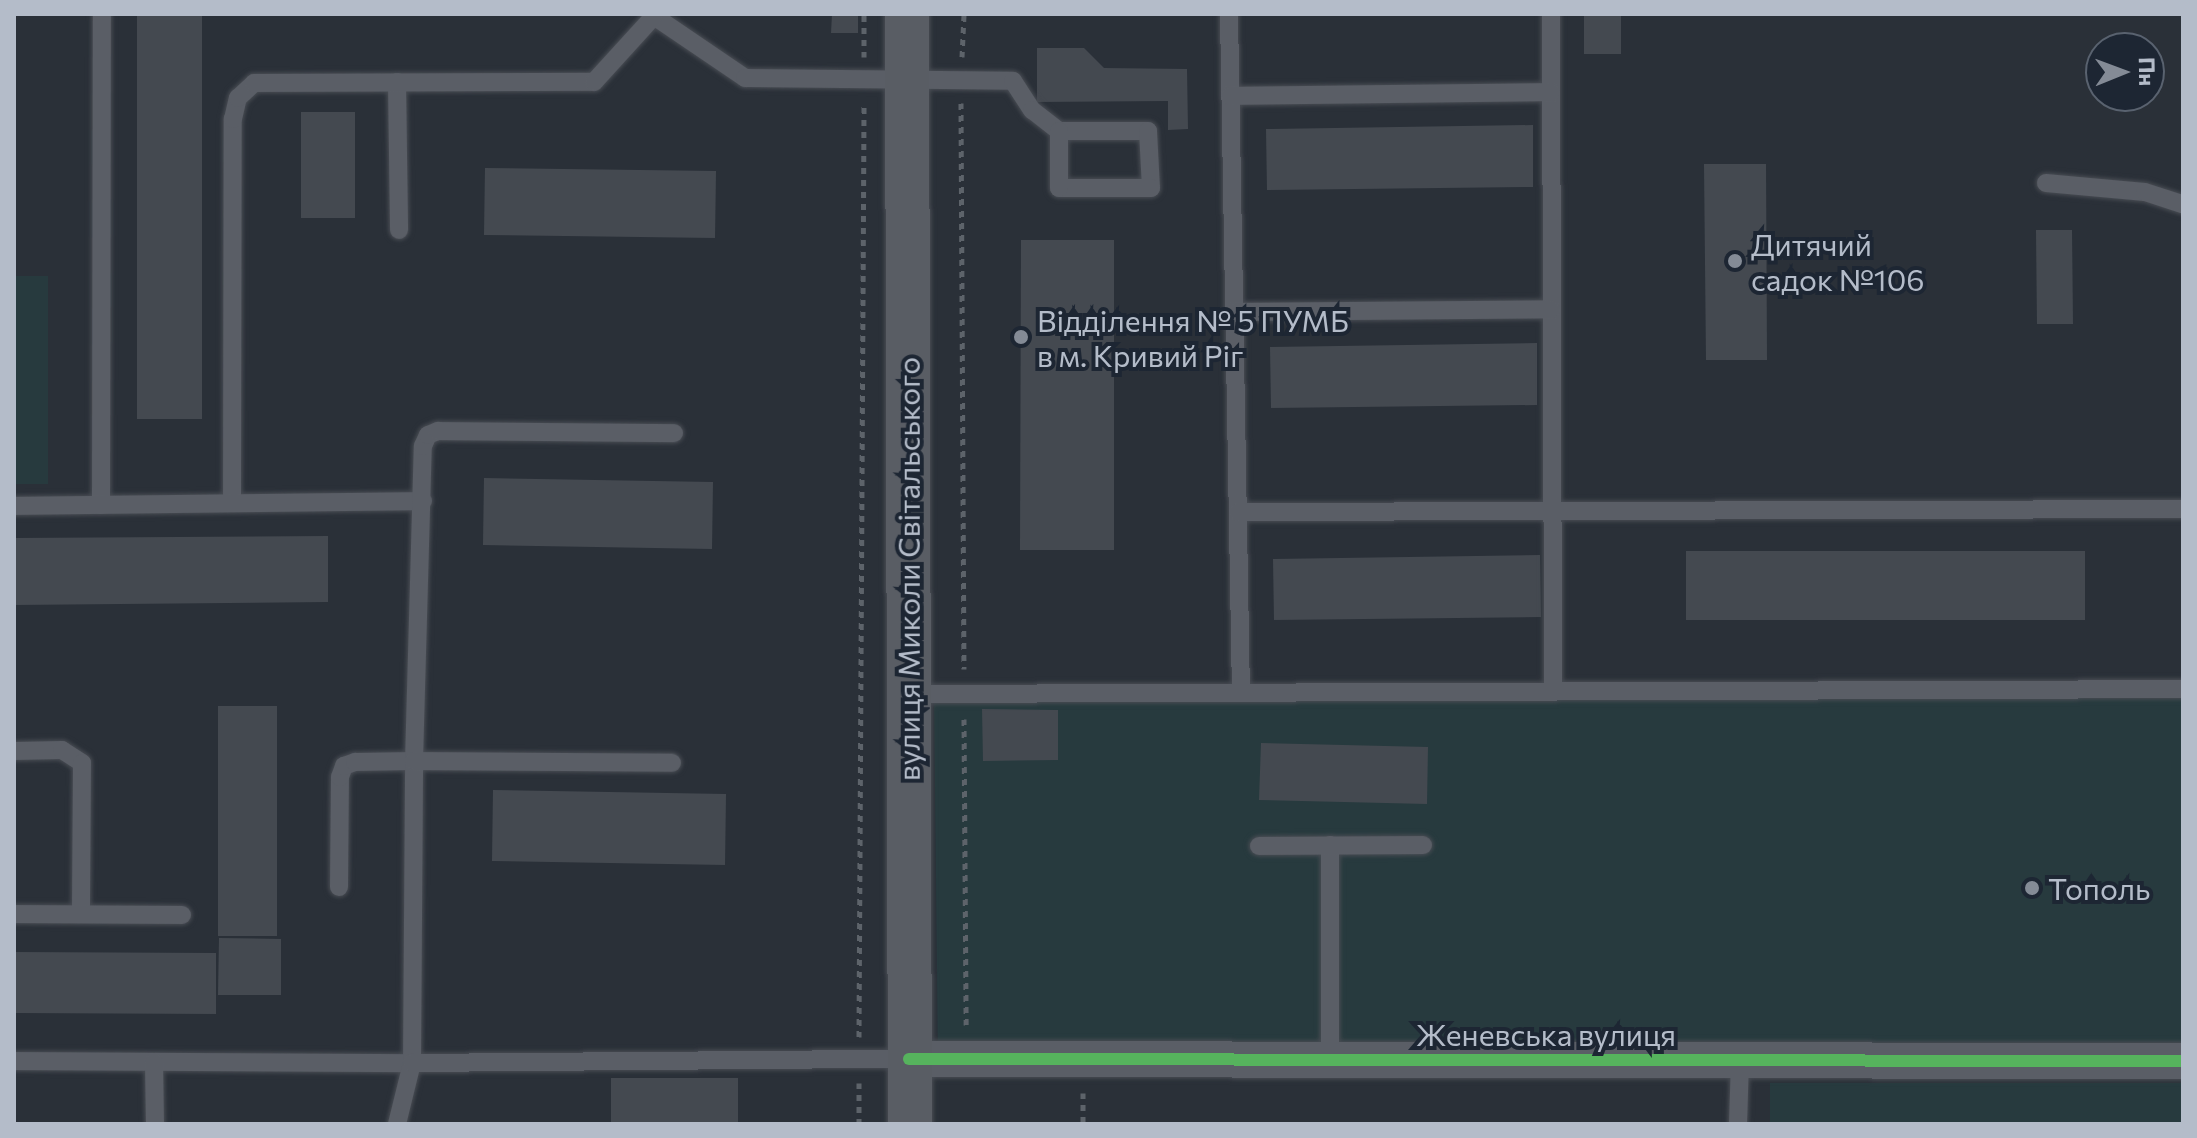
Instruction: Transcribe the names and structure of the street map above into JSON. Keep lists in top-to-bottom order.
{
  "streets": {
    "main road": ["вулиця Миколи Світальського"],
    "street": ["Женевська вулиця"]
  },
  "crossings": [
    ["вулиця Миколи Світальського", "Женевська вулиця"]
  ],
  "places": ["Дитячий садок №106", "Відділення № 5 ПУМБ в м. Кривий Ріг", "Тополь"],
  "north": "right"
}
